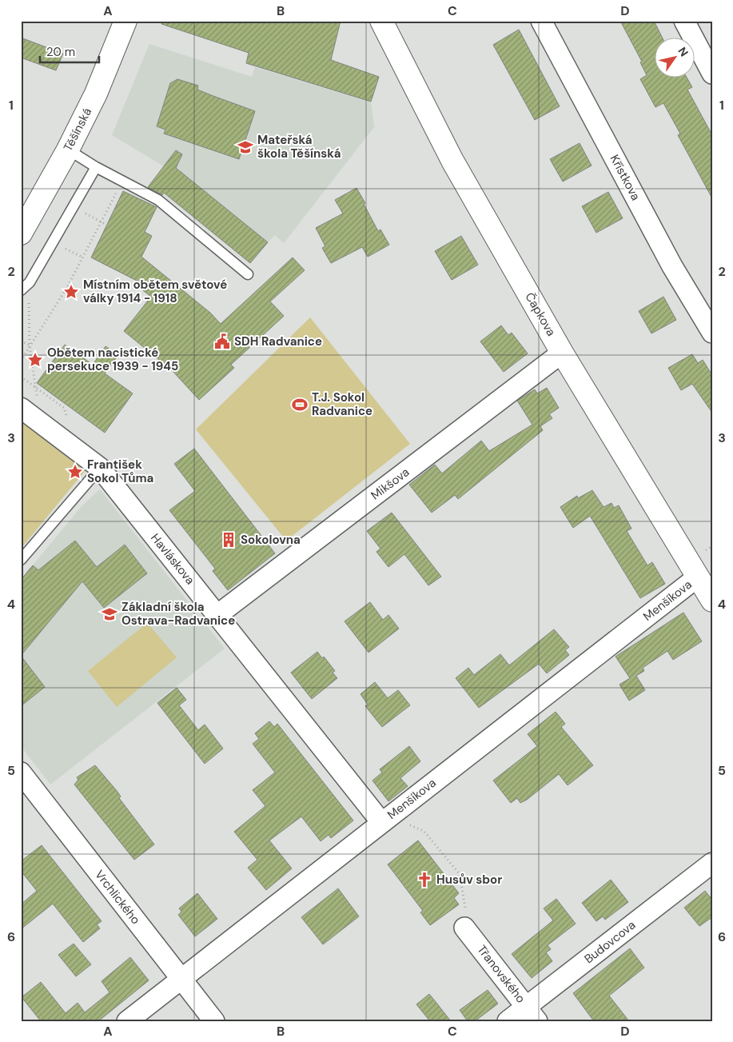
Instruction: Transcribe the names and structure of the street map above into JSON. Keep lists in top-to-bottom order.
{
  "streets": {
    "street": [
      "Těšínská",
      "Křístkova",
      "Čapkova",
      "Mikšova",
      "Havláskova",
      "Menšíkova",
      "Vrchlického",
      "Budovcova",
      "Třanovského"
    ]
  },
  "crossings": [
    ["Čapkova", "Mikšova"],
    ["Čapkova", "Menšíkova"],
    ["Mikšova", "Havláskova"],
    ["Havláskova", "Menšíkova"],
    ["Menšíkova", "Vrchlického"],
    ["Budovcova", "Třanovského"]
  ],
  "places": {
    "school or university": ["Mateřská škola Těšínská", "Základní škola Ostrava-Radvanice"],
    "place": ["Místním obětem světové války 1914 - 1918", "Obětem nacistické persekuce 1939 - 1945", "František Sokol Tůma"],
    "public building": ["SDH Radvanice"],
    "sports": ["T.J. Sokol Radvanice"],
    "building": ["Sokolovna"],
    "church": ["Husův sbor"]
  },
  "scale_bar": "20 m",
  "north": "top right",
  "grid": {
    "columns": [
      "A",
      "B",
      "C",
      "D"
    ],
    "rows": [
      "1",
      "2",
      "3",
      "4",
      "5",
      "6"
    ]
  }
}
